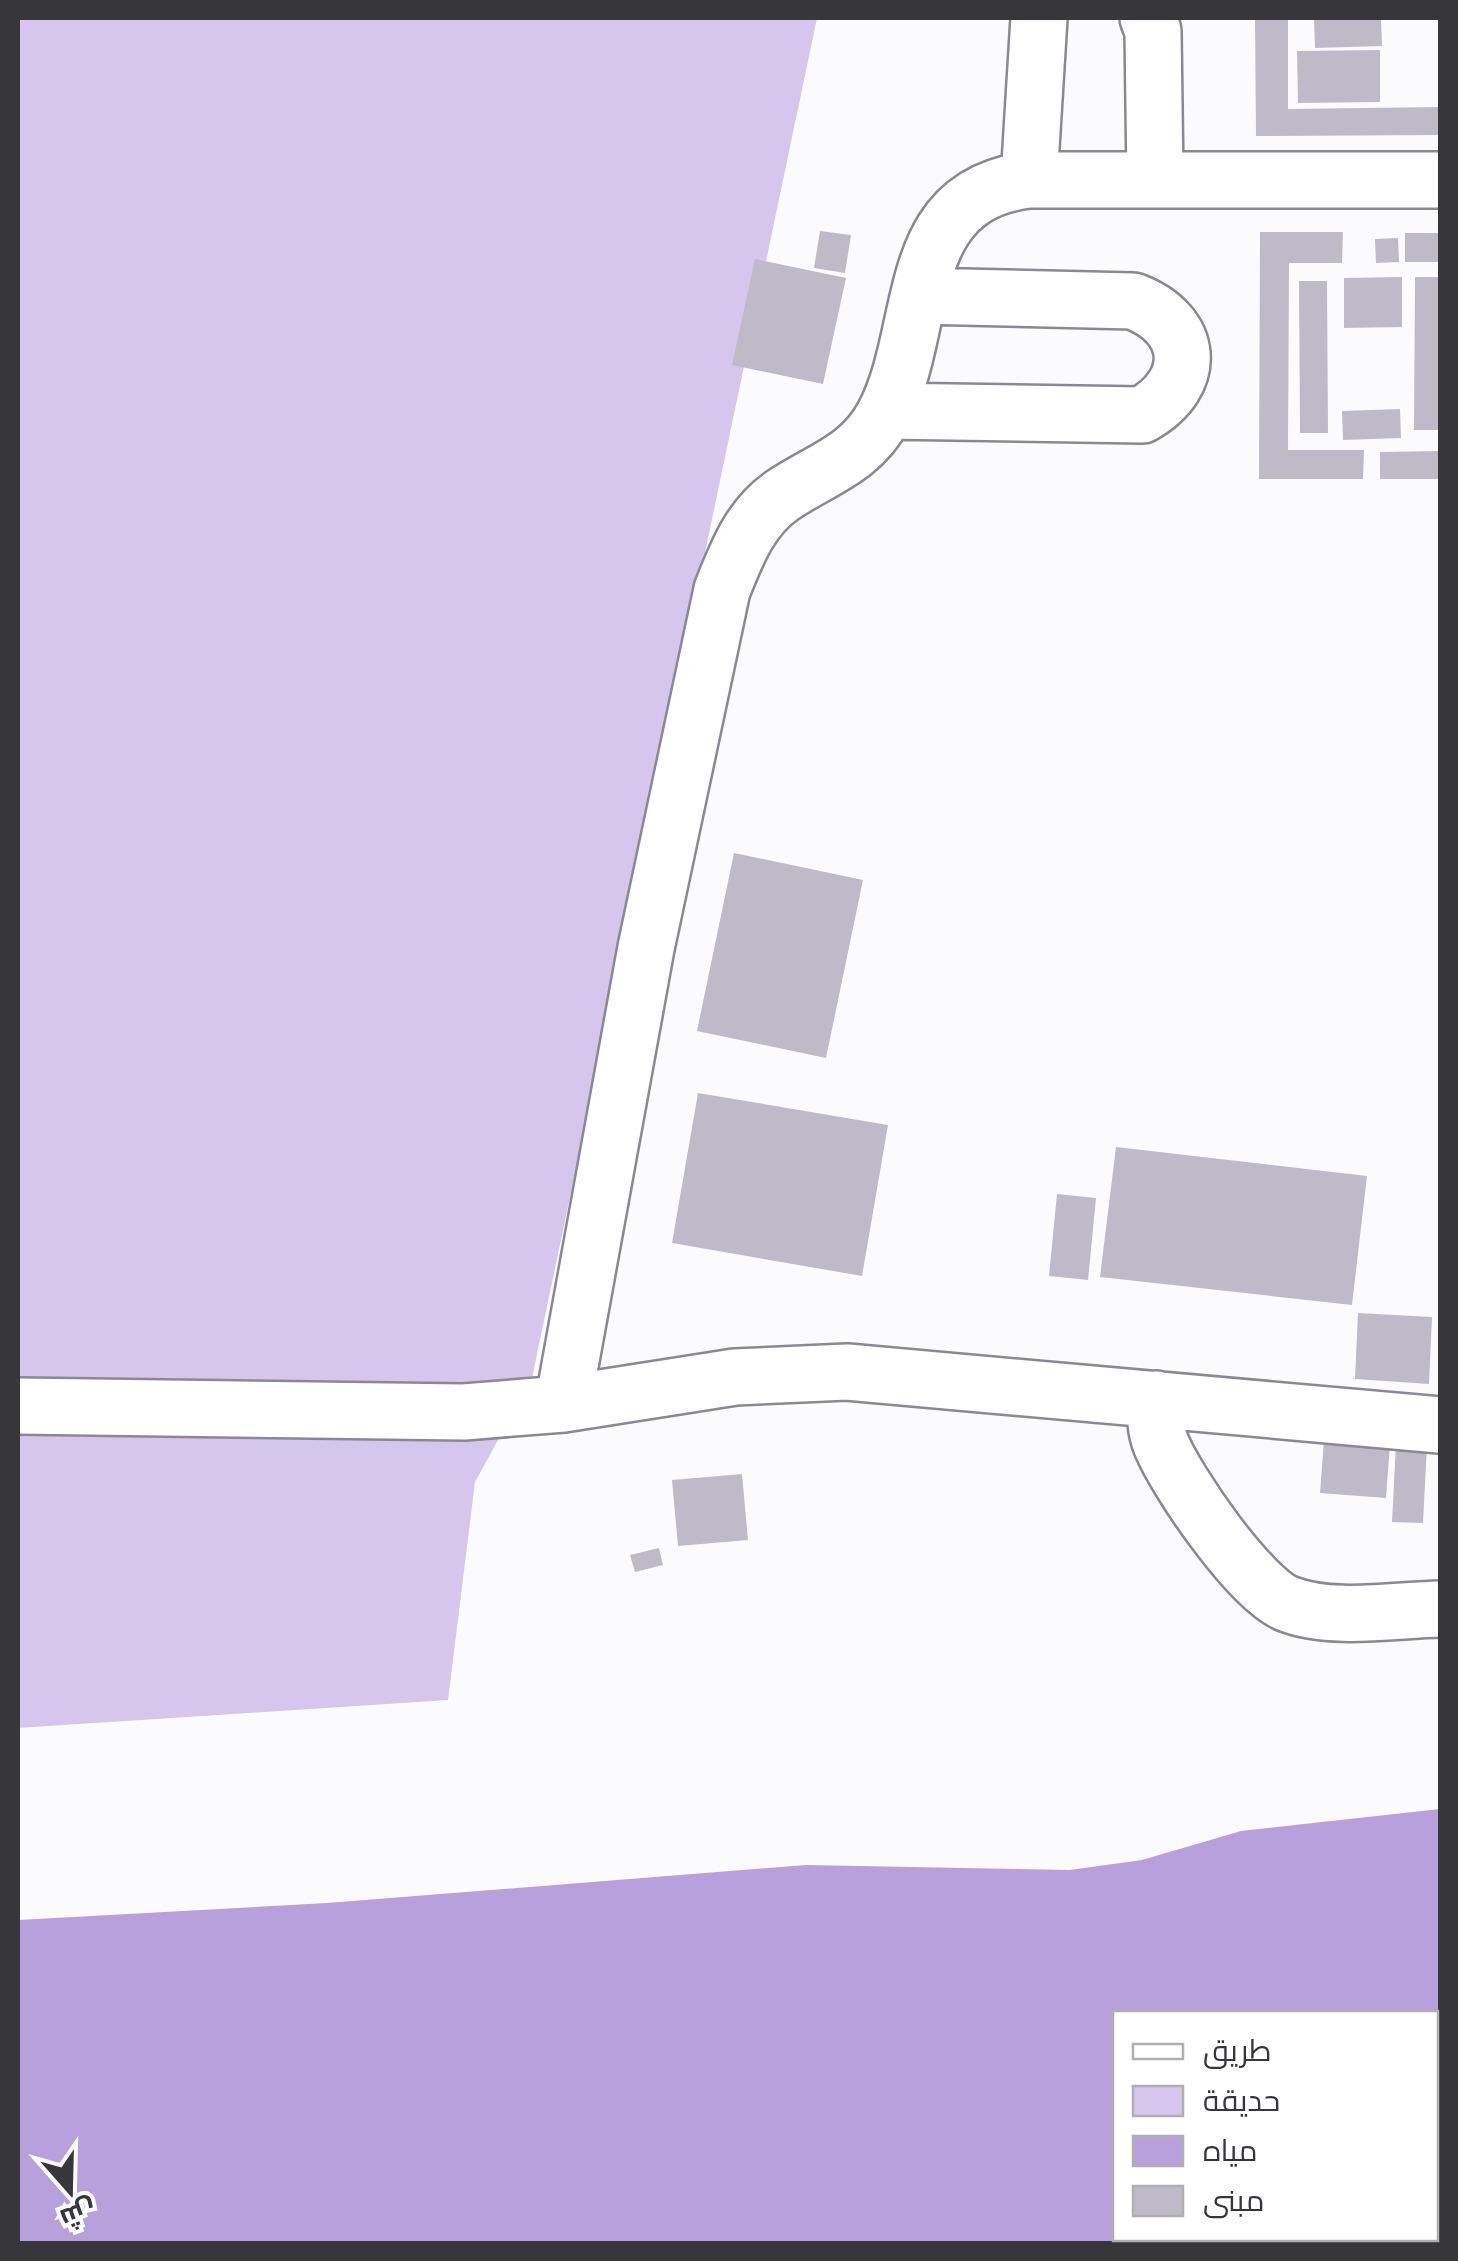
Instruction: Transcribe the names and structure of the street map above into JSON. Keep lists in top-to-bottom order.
{
  "legend": [
    "طريق",
    "حديقة",
    "مياه",
    "مبنى"
  ],
  "north": "bottom"
}
